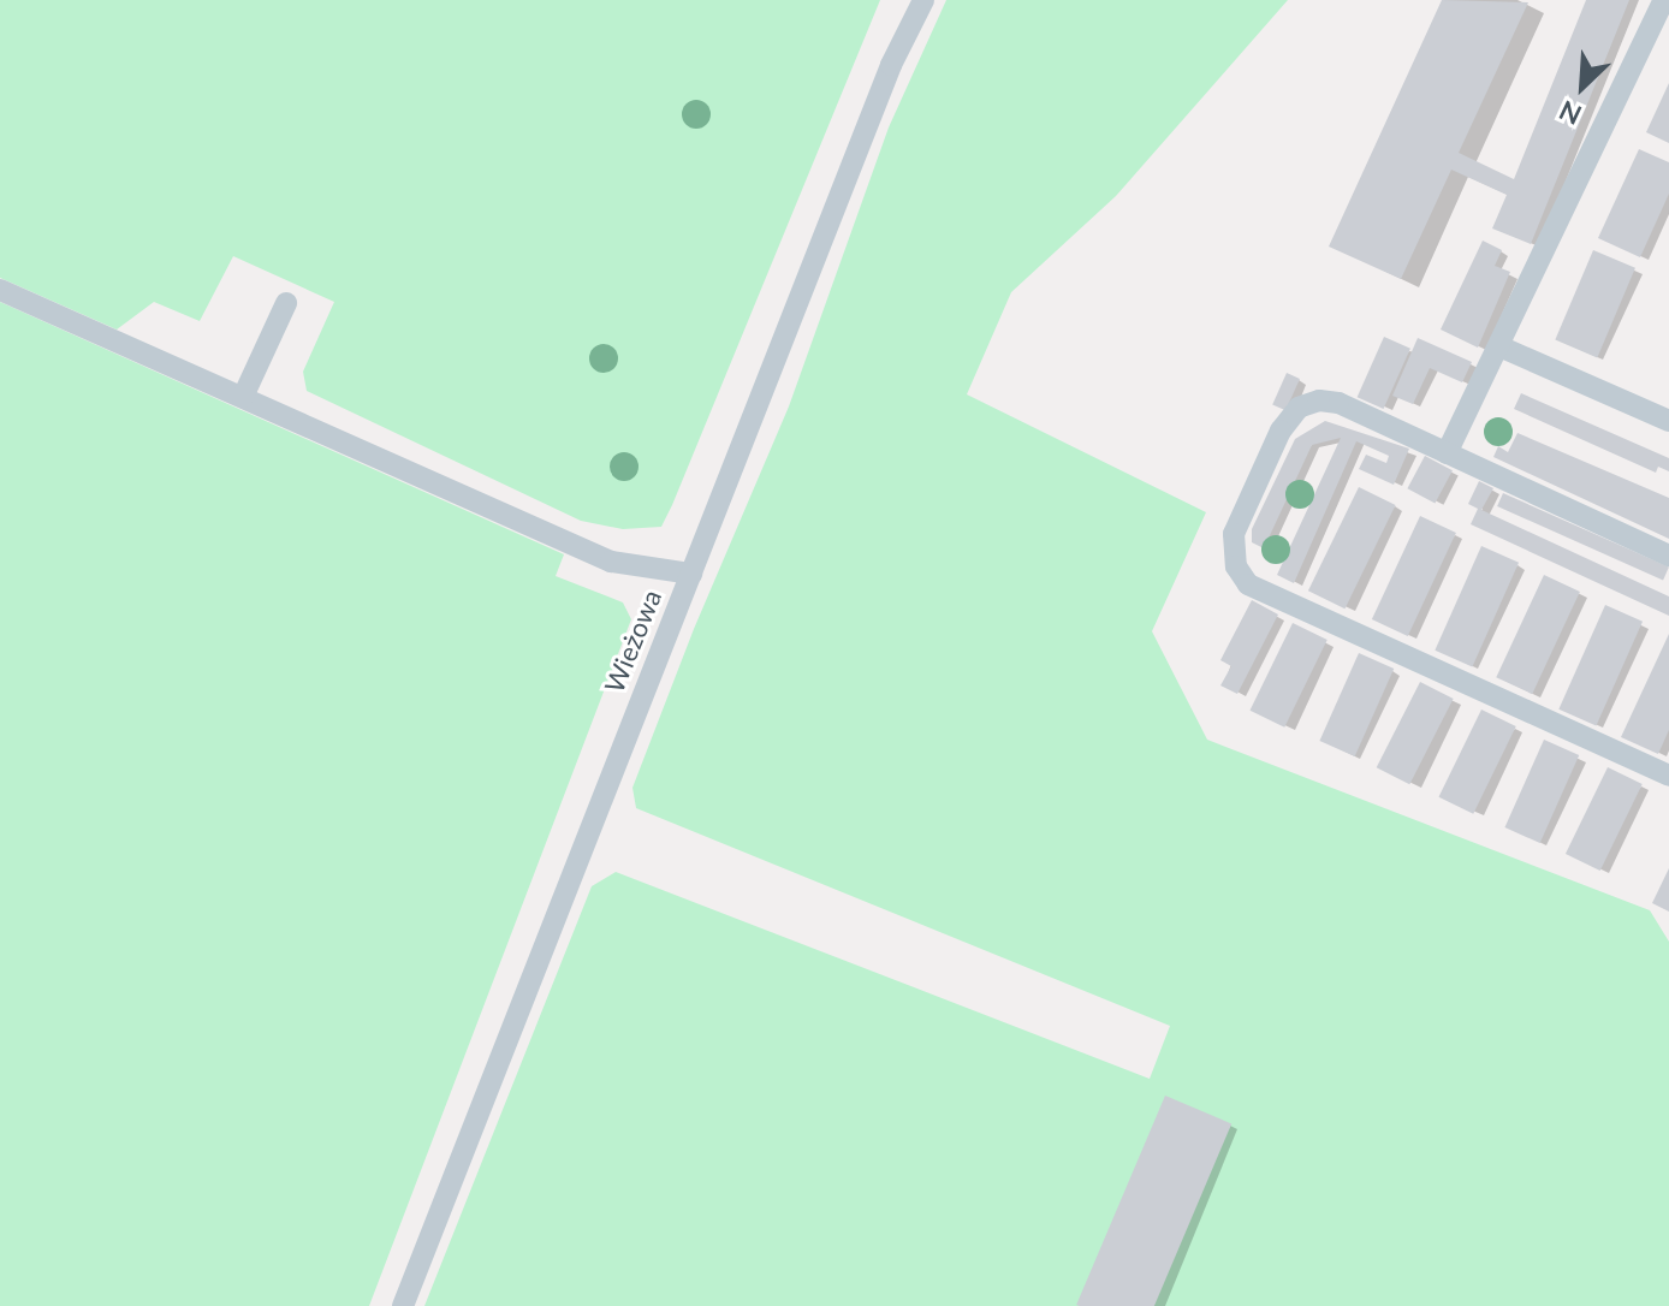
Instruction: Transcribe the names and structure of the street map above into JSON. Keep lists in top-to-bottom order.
{
  "streets": {
    "lane": ["Wieżowa"]
  },
  "north": "bottom left"
}
